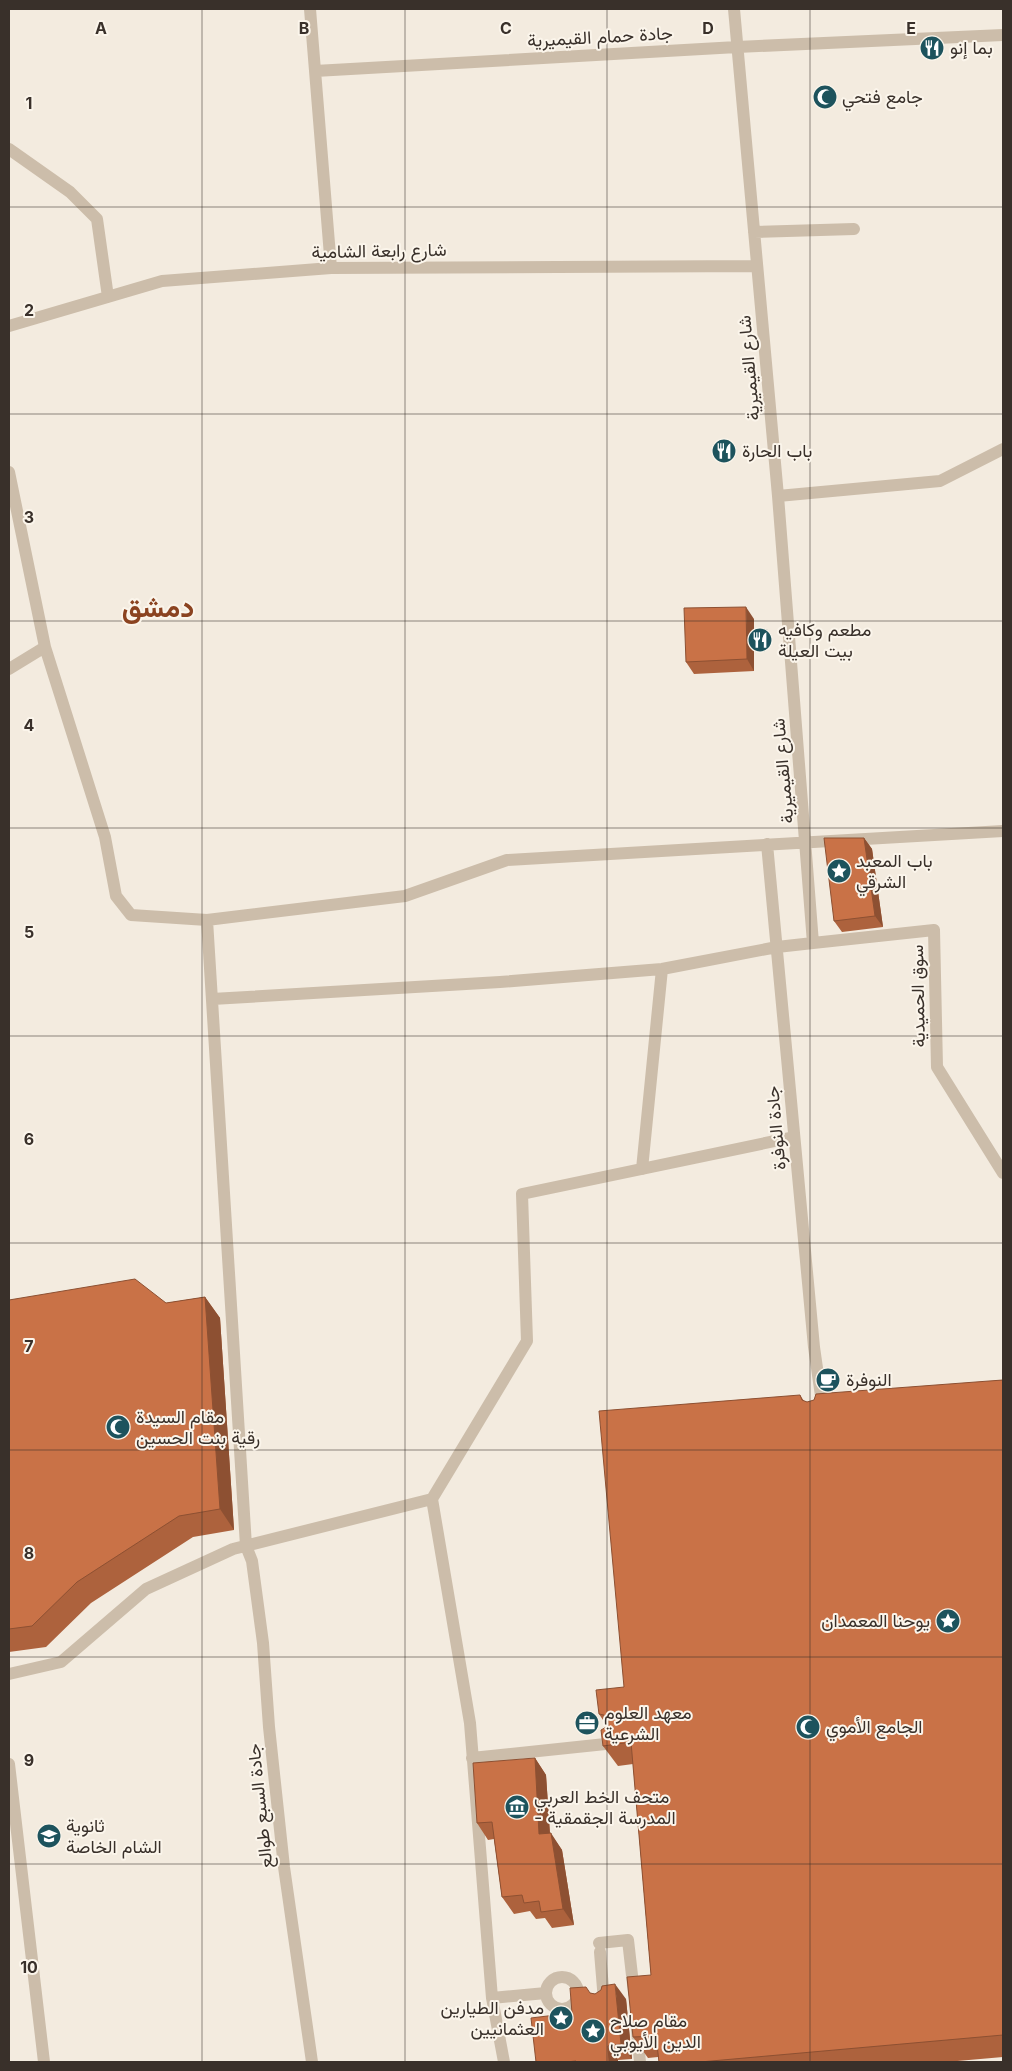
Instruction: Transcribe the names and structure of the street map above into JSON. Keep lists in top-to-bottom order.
{
  "streets": {
    "street": [
      "جادة حمام القيميرية",
      "شارع رابعة الشامية",
      "شارع القيميرية",
      "سوق الحميدية",
      "جادة النوفرة",
      "جادة السبع طوالع"
    ]
  },
  "crossings": [
    ["جادة حمام القيميرية", "شارع القيميرية"],
    ["شارع رابعة الشامية", "شارع القيميرية"]
  ],
  "districts": ["دمشق"],
  "places": {
    "restaurant": ["بما إنو", "باب الحارة", "مطعم وكافيه بيت العيلة"],
    "mosque": ["جامع فتحي", "مقام السيدة رقية بنت الحسين", "الجامع الأموي"],
    "place": [
      "باب المعبد الشرقي",
      "يوحنا المعمدان",
      "مدفن الطيارين العثمانيين",
      "مقام صلاح الدين الأيوبي"
    ],
    "cafe": ["النوفرة"],
    "office": ["معهد العلوم الشرعية"],
    "museum": ["متحف الخط العربي - المدرسة الجقمقية"],
    "school or university": ["ثانوية الشام الخاصة"]
  },
  "grid": {
    "columns": [
      "A",
      "B",
      "C",
      "D",
      "E"
    ],
    "rows": [
      "1",
      "2",
      "3",
      "4",
      "5",
      "6",
      "7",
      "8",
      "9",
      "10"
    ]
  }
}
